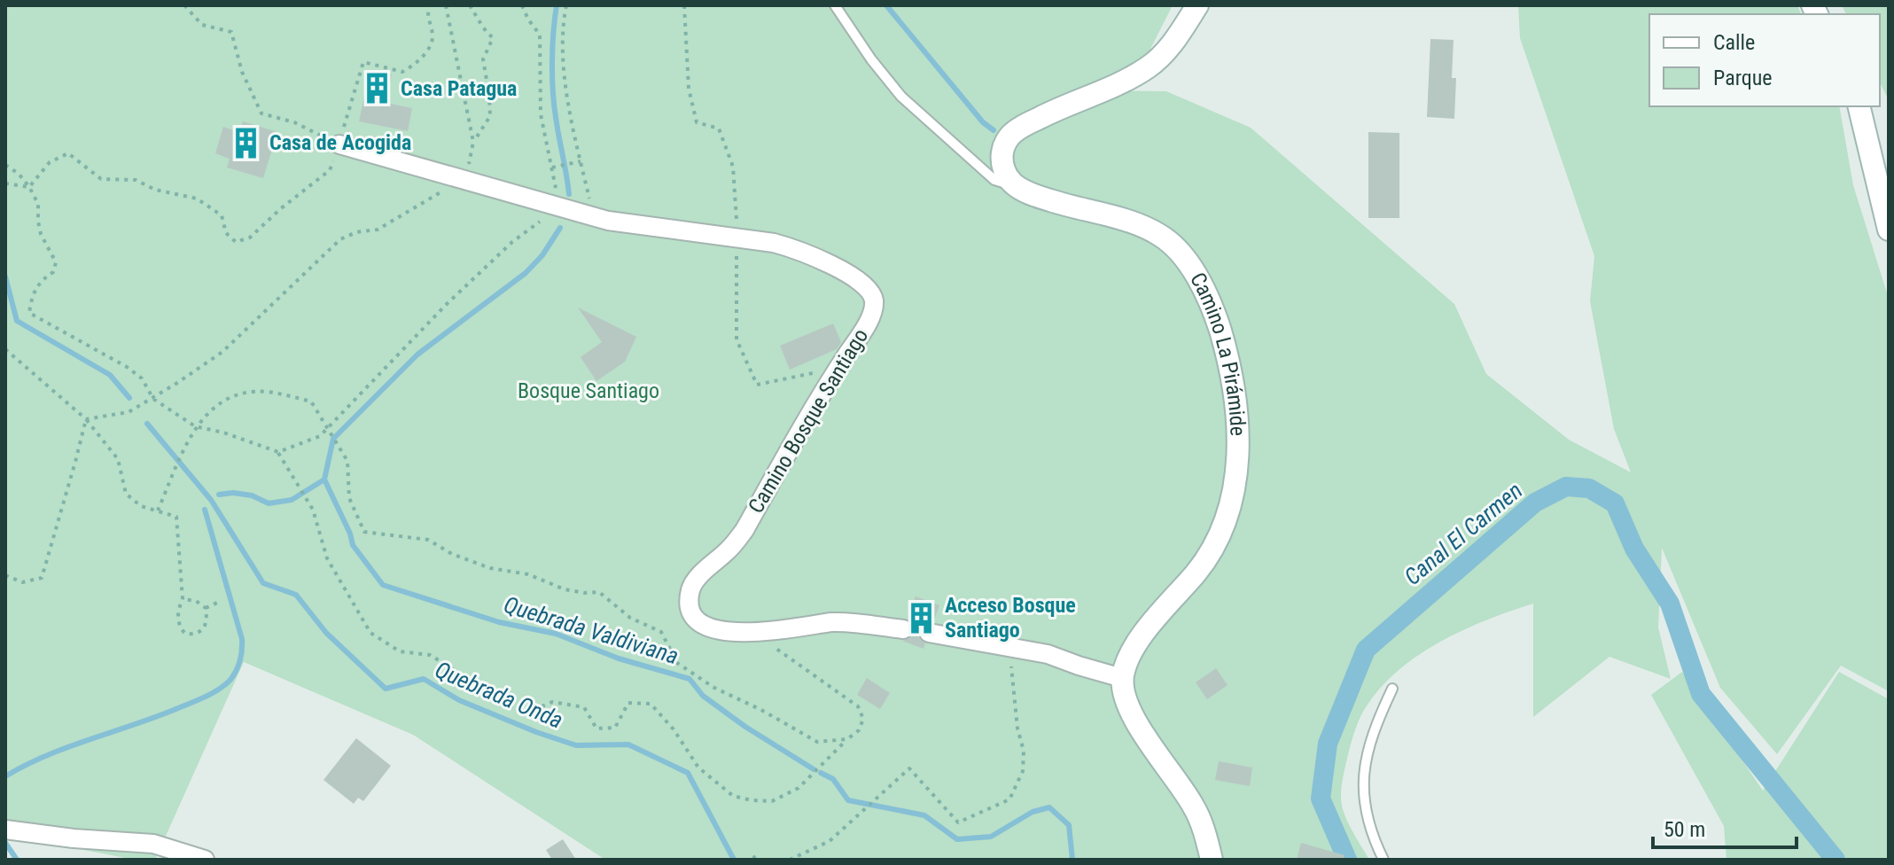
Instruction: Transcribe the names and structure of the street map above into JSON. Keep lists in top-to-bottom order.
{
  "streets": {
    "street": ["Camino La Pirámide", "Camino Bosque Santiago"]
  },
  "water": ["Canal El Carmen", "Quebrada Valdiviana", "Quebrada Onda"],
  "parks": ["Bosque Santiago"],
  "places": {
    "building": ["Casa Patagua", "Casa de Acogida", "Acceso Bosque Santiago"]
  },
  "legend": ["Calle", "Parque"],
  "scale_bar": "50 m"
}
